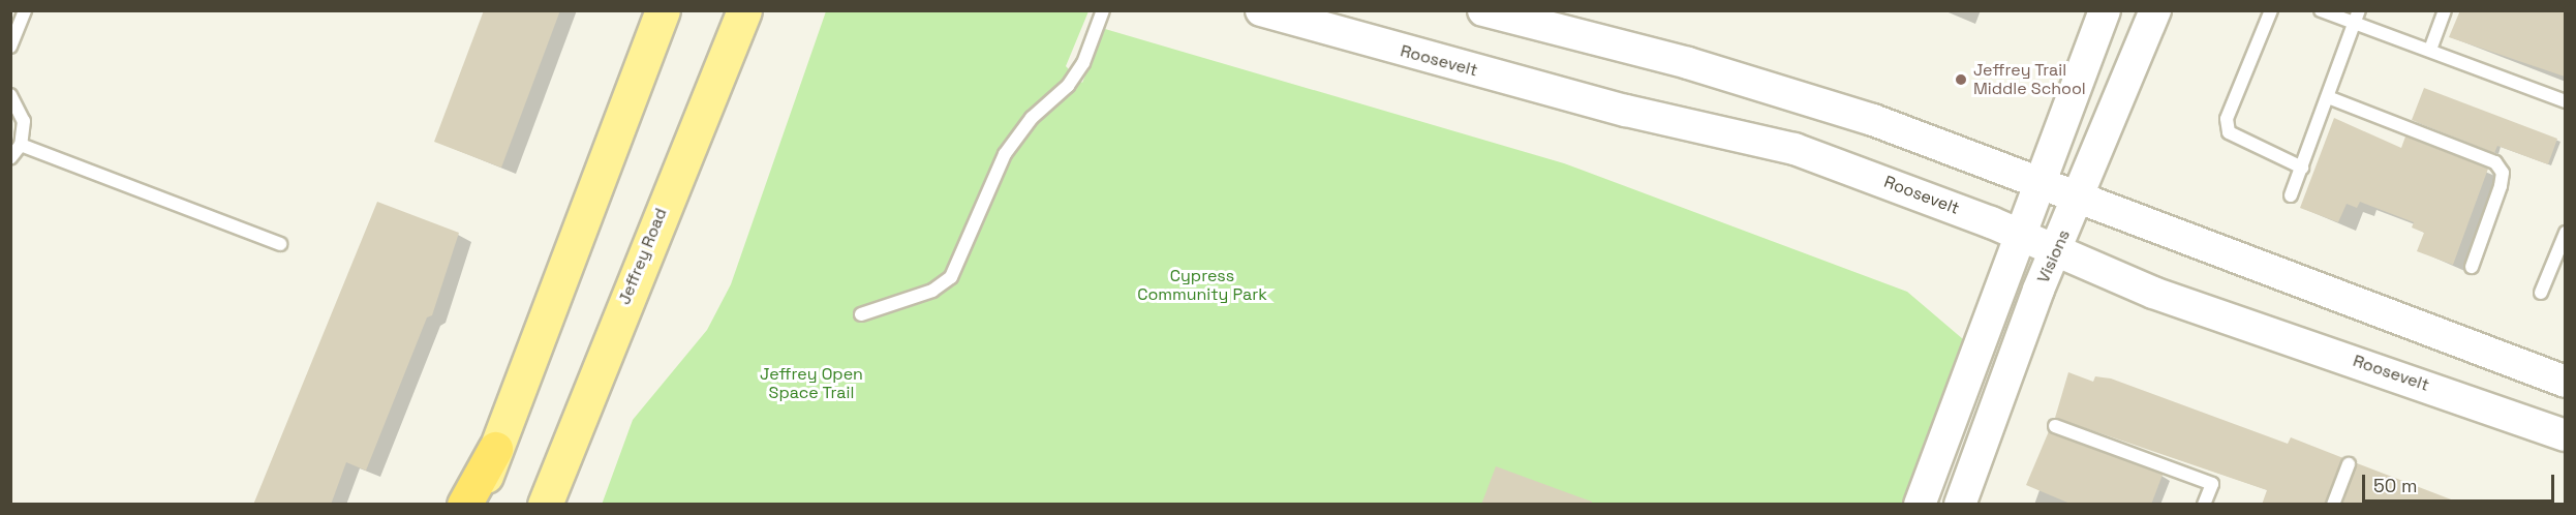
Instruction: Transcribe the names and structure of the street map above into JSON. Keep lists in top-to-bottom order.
{
  "streets": {
    "main road": ["Jeffrey Road"],
    "street": ["Roosevelt", "Visions"]
  },
  "crossings": [
    ["Roosevelt", "Visions"]
  ],
  "parks": ["Cypress Community Park", "Jeffrey Open Space Trail"],
  "places": ["Jeffrey Trail Middle School"],
  "scale_bar": "50 m"
}
